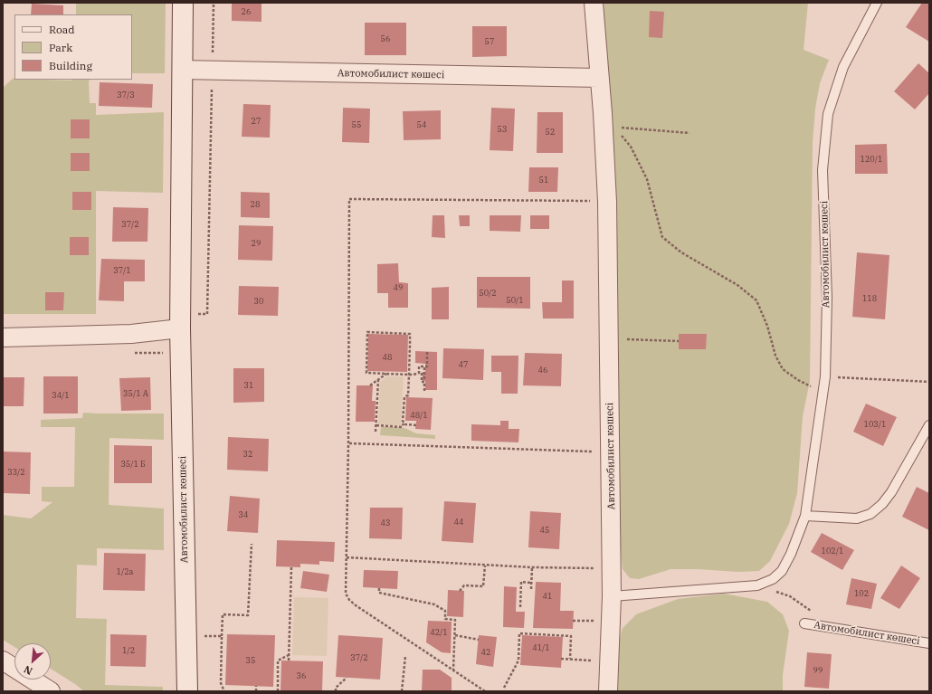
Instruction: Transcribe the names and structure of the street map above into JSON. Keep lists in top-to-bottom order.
{
  "streets": {
    "street": ["Автомобилист көшесі"]
  },
  "house_numbers": [
    "26",
    "56",
    "57",
    "37/3",
    "27",
    "55",
    "54",
    "53",
    "52",
    "120/1",
    "51",
    "28",
    "37/2",
    "29",
    "37/1",
    "49",
    "50/2",
    "118",
    "50/1",
    "30",
    "48",
    "47",
    "46",
    "31",
    "35/1 А",
    "34/1",
    "48/1",
    "103/1",
    "32",
    "35/1 Б",
    "33/2",
    "34",
    "44",
    "43",
    "45",
    "102/1",
    "1/2а",
    "102",
    "41",
    "42/1",
    "41/1",
    "1/2",
    "42",
    "37/2",
    "35",
    "99",
    "36"
  ],
  "legend": ["Road", "Park", "Building"],
  "north": "bottom left"
}
